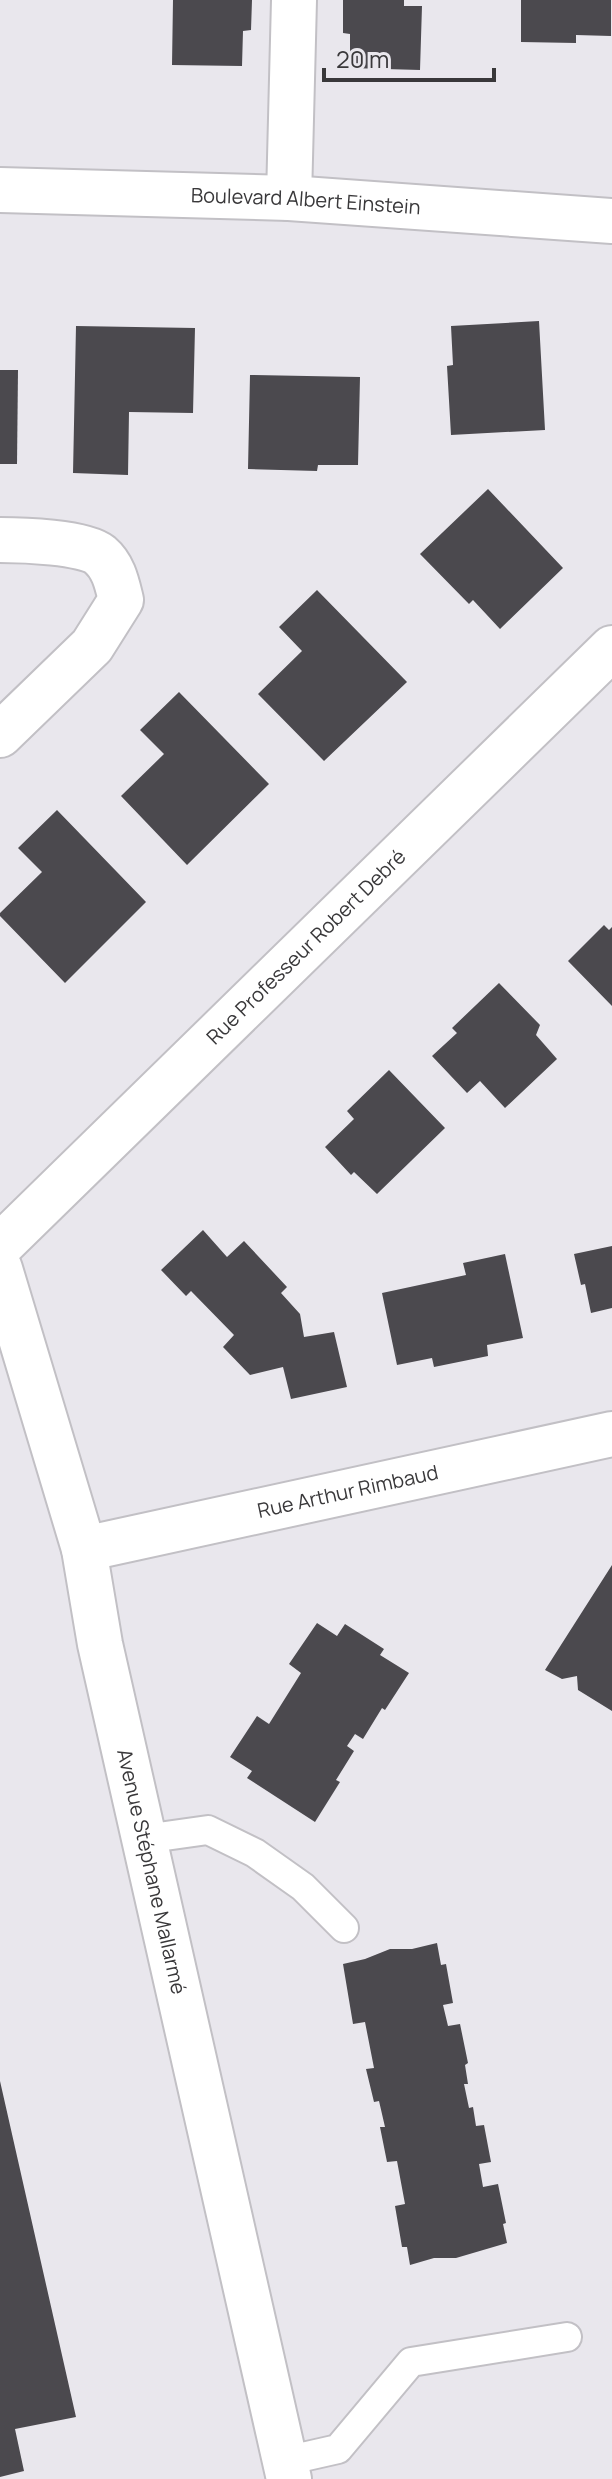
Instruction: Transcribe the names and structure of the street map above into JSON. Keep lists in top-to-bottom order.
{
  "streets": {
    "street": [
      "Boulevard Albert Einstein",
      "Rue Professeur Robert Debré",
      "Rue Arthur Rimbaud",
      "Avenue Stéphane Mallarmé"
    ]
  },
  "crossings": [
    ["Rue Arthur Rimbaud", "Avenue Stéphane Mallarmé"]
  ],
  "scale_bar": "20 m"
}
